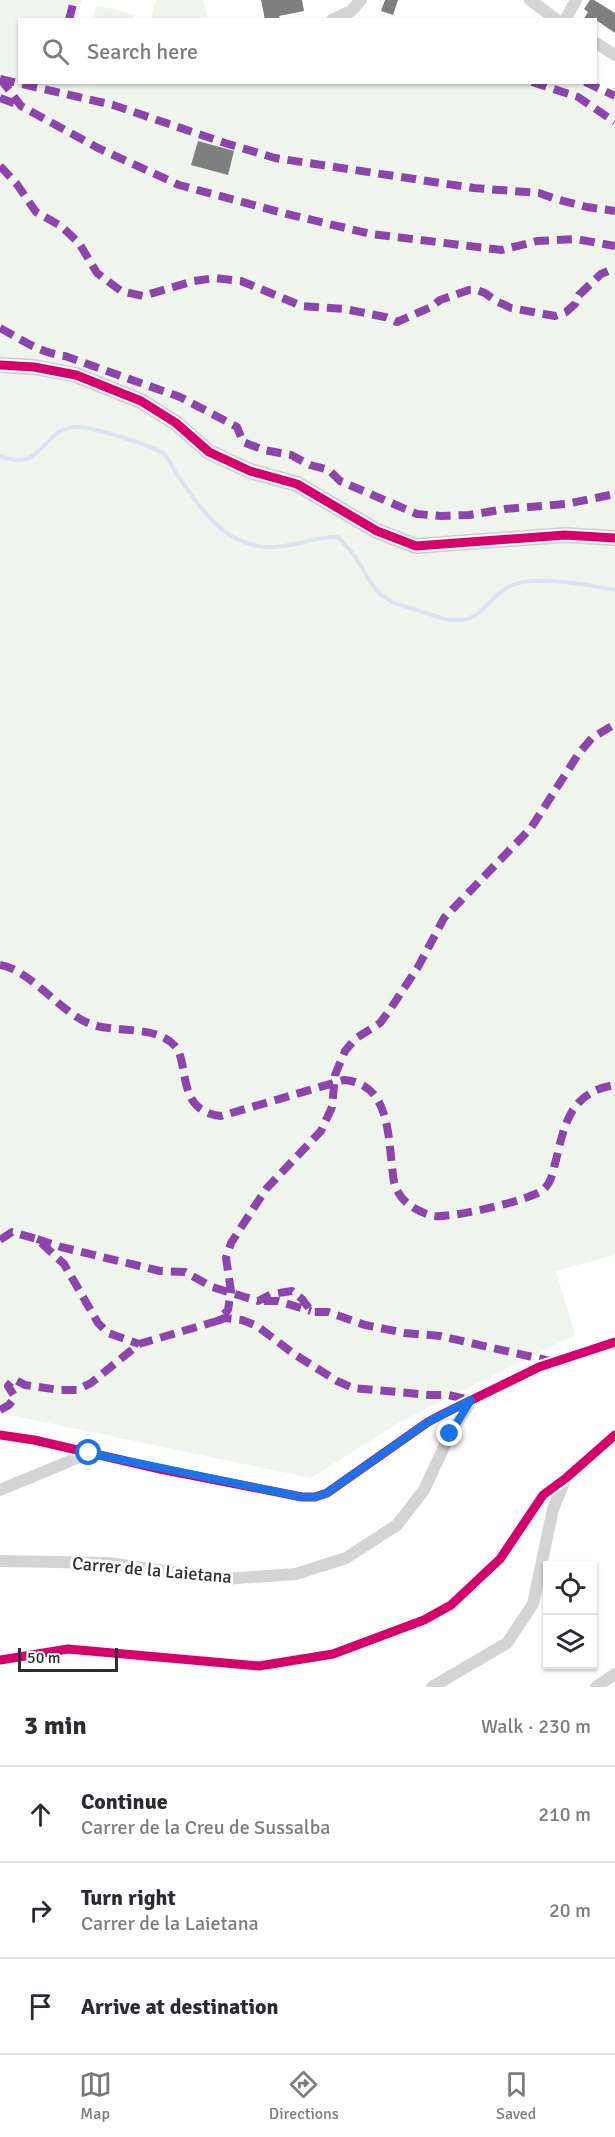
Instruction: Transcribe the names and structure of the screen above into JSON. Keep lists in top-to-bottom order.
{
  "streets": {
    "street": ["Carrer de la Laietana"]
  },
  "scale_bar": "50 m",
  "page": {
    "search": "Search here",
    "scale": "50 m",
    "heading": ["3 min", "Walk · 230 m"],
    "list": [
      ["Continue", "Carrer de la Creu de Sussalba", "210 m"],
      ["Turn right", "Carrer de la Laietana", "20 m"],
      "Arrive at destination"
    ],
    "nav": ["Map", "Directions", "Saved"]
  }
}
